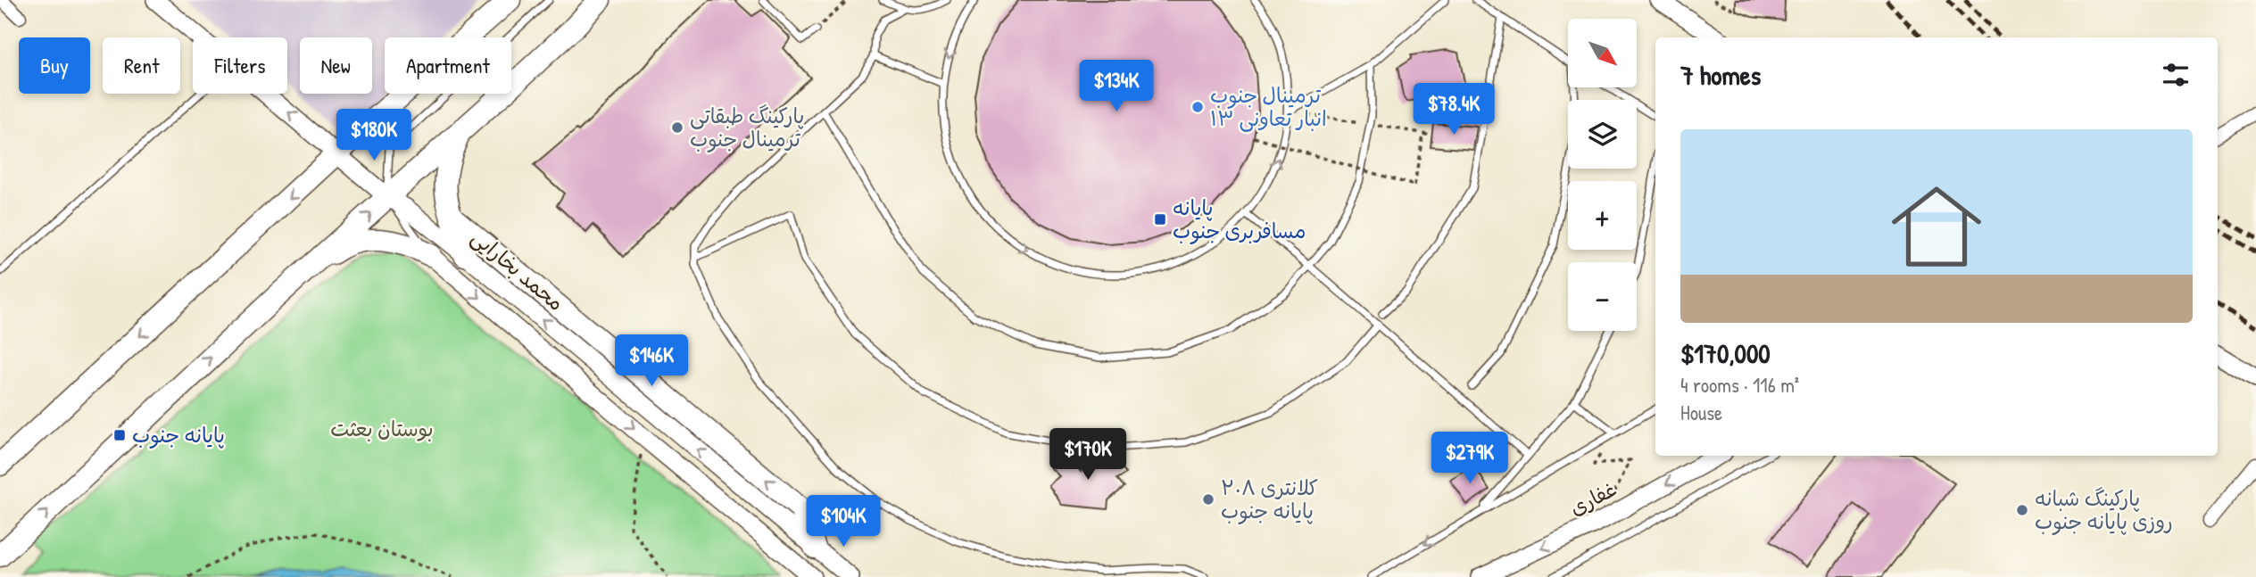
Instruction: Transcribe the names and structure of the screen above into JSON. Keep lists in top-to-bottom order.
{
  "streets": {
    "main road": ["محمد بخارایی", "غفاری"]
  },
  "one_way": ["غفاری"],
  "parks": ["بوستان بعثت"],
  "places": {
    "other": [
      "ترمینال جنوب انبار تعاونی ۱۳",
      "پارکینگ طبقاتی ترمینال جنوب",
      "کلانتری ۲۰۸ پایانه جنوب",
      "پارکینگ شبانه روزی پایانه جنوب"
    ],
    "transit": ["پایانه مسافربری جنوب", "پایانه جنوب"]
  },
  "north": "bottom right",
  "page": {
    "map_buttons": ["+", "−"],
    "chip": [
      "Buy",
      "Rent",
      "Filters",
      "New",
      "Apartment"
    ],
    "heading": "7 homes",
    "price": [
      "$134K",
      "$78.4K",
      "$180K",
      "$146K",
      "$170K",
      "$279K",
      "$104K"
    ],
    "list": [
      {
        "name": "$170,000",
        "note": "4 rooms · 116 m² · House"
      }
    ]
  }
}
